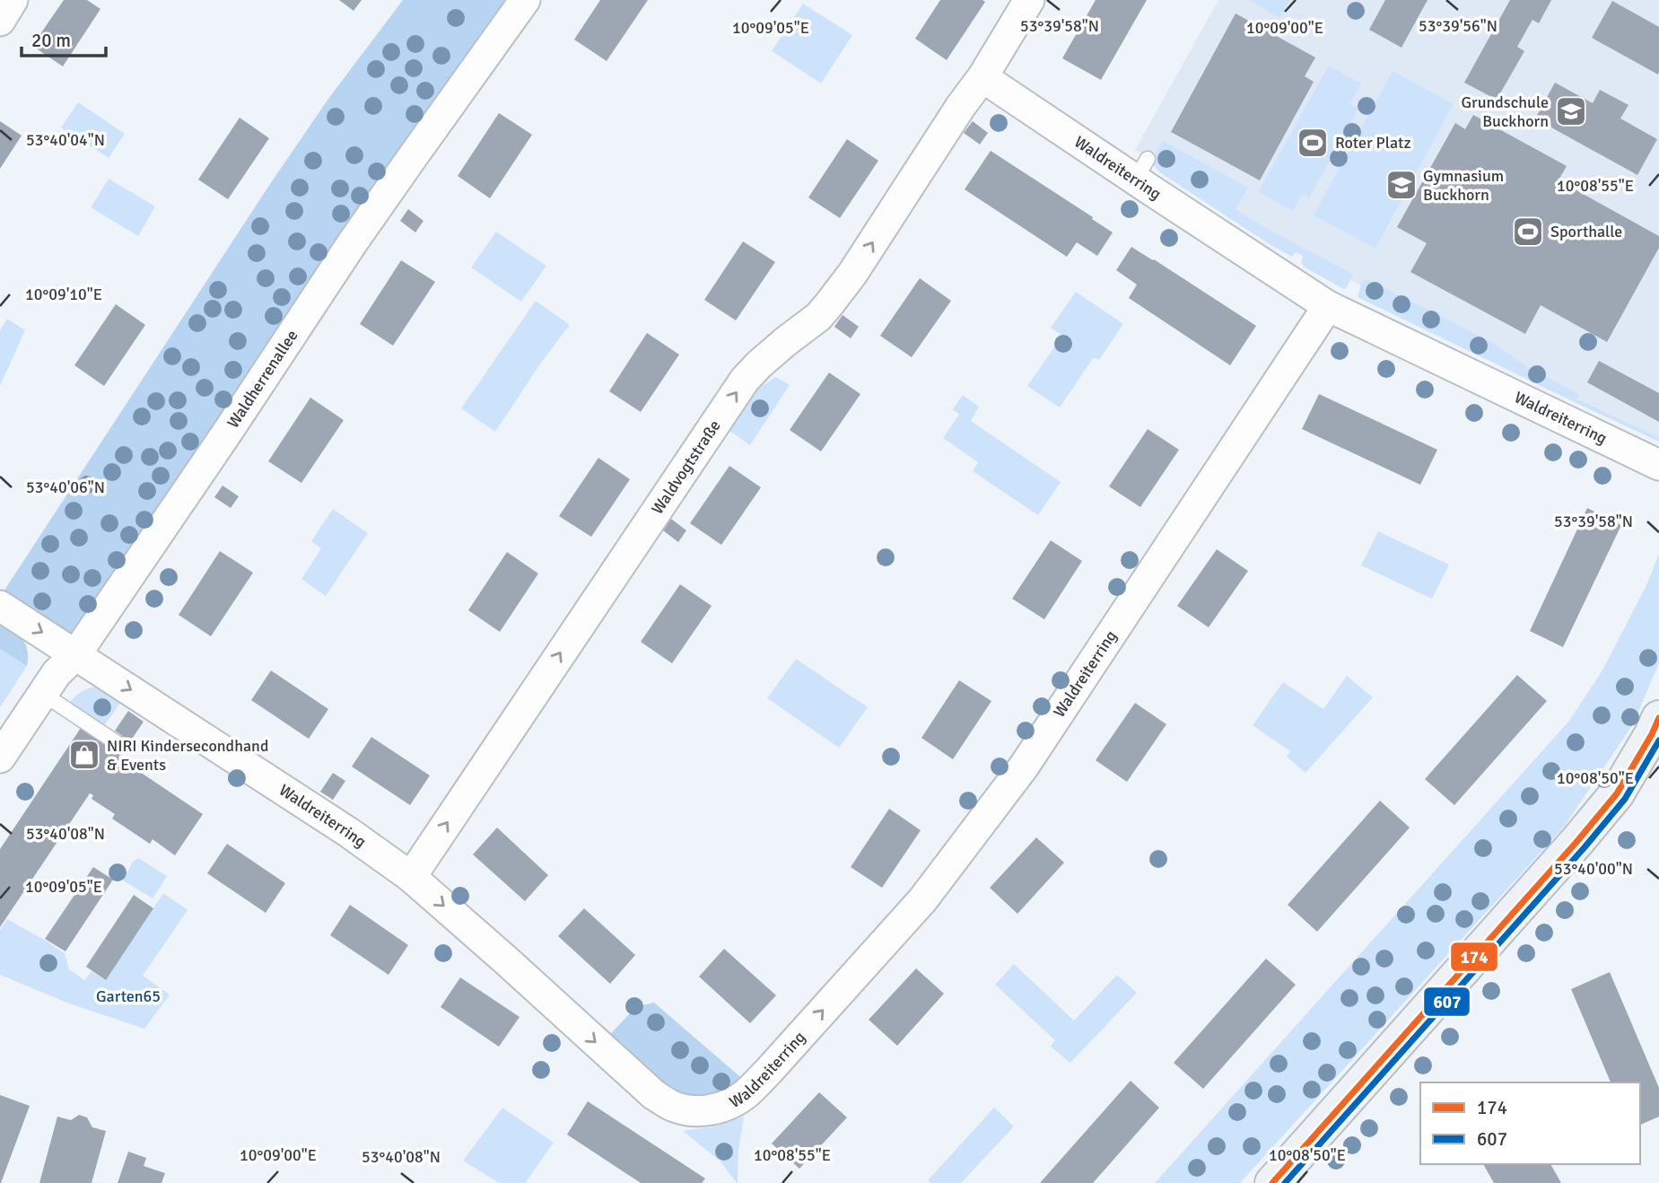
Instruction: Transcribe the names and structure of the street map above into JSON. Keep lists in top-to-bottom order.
{
  "streets": {
    "street": ["Waldreiterring", "Waldherrenallee", "Waldvogtstraße"]
  },
  "crossings": [
    ["Waldreiterring", "Waldherrenallee"],
    ["Waldreiterring", "Waldvogtstraße"]
  ],
  "one_way": ["Waldvogtstraße"],
  "parks": ["Garten65"],
  "places": {
    "school or university": ["Grundschule Buckhorn", "Gymnasium Buckhorn"],
    "sports": ["Roter Platz", "Sporthalle"],
    "shop": ["NIRI Kindersecondhand & Events"]
  },
  "lines": ["transit line 174", "transit line 607"],
  "legend": ["174", "607"],
  "scale_bar": "20 m",
  "coordinates": [
    "53°39'58\"N",
    "53°39'56\"N",
    "10°09'05\"E",
    "10°09'00\"E",
    "53°40'04\"N",
    "10°08'55\"E",
    "10°09'10\"E",
    "53°40'06\"N",
    "10°08'50\"E",
    "53°40'08\"N",
    "53°40'00\"N"
  ]
}
